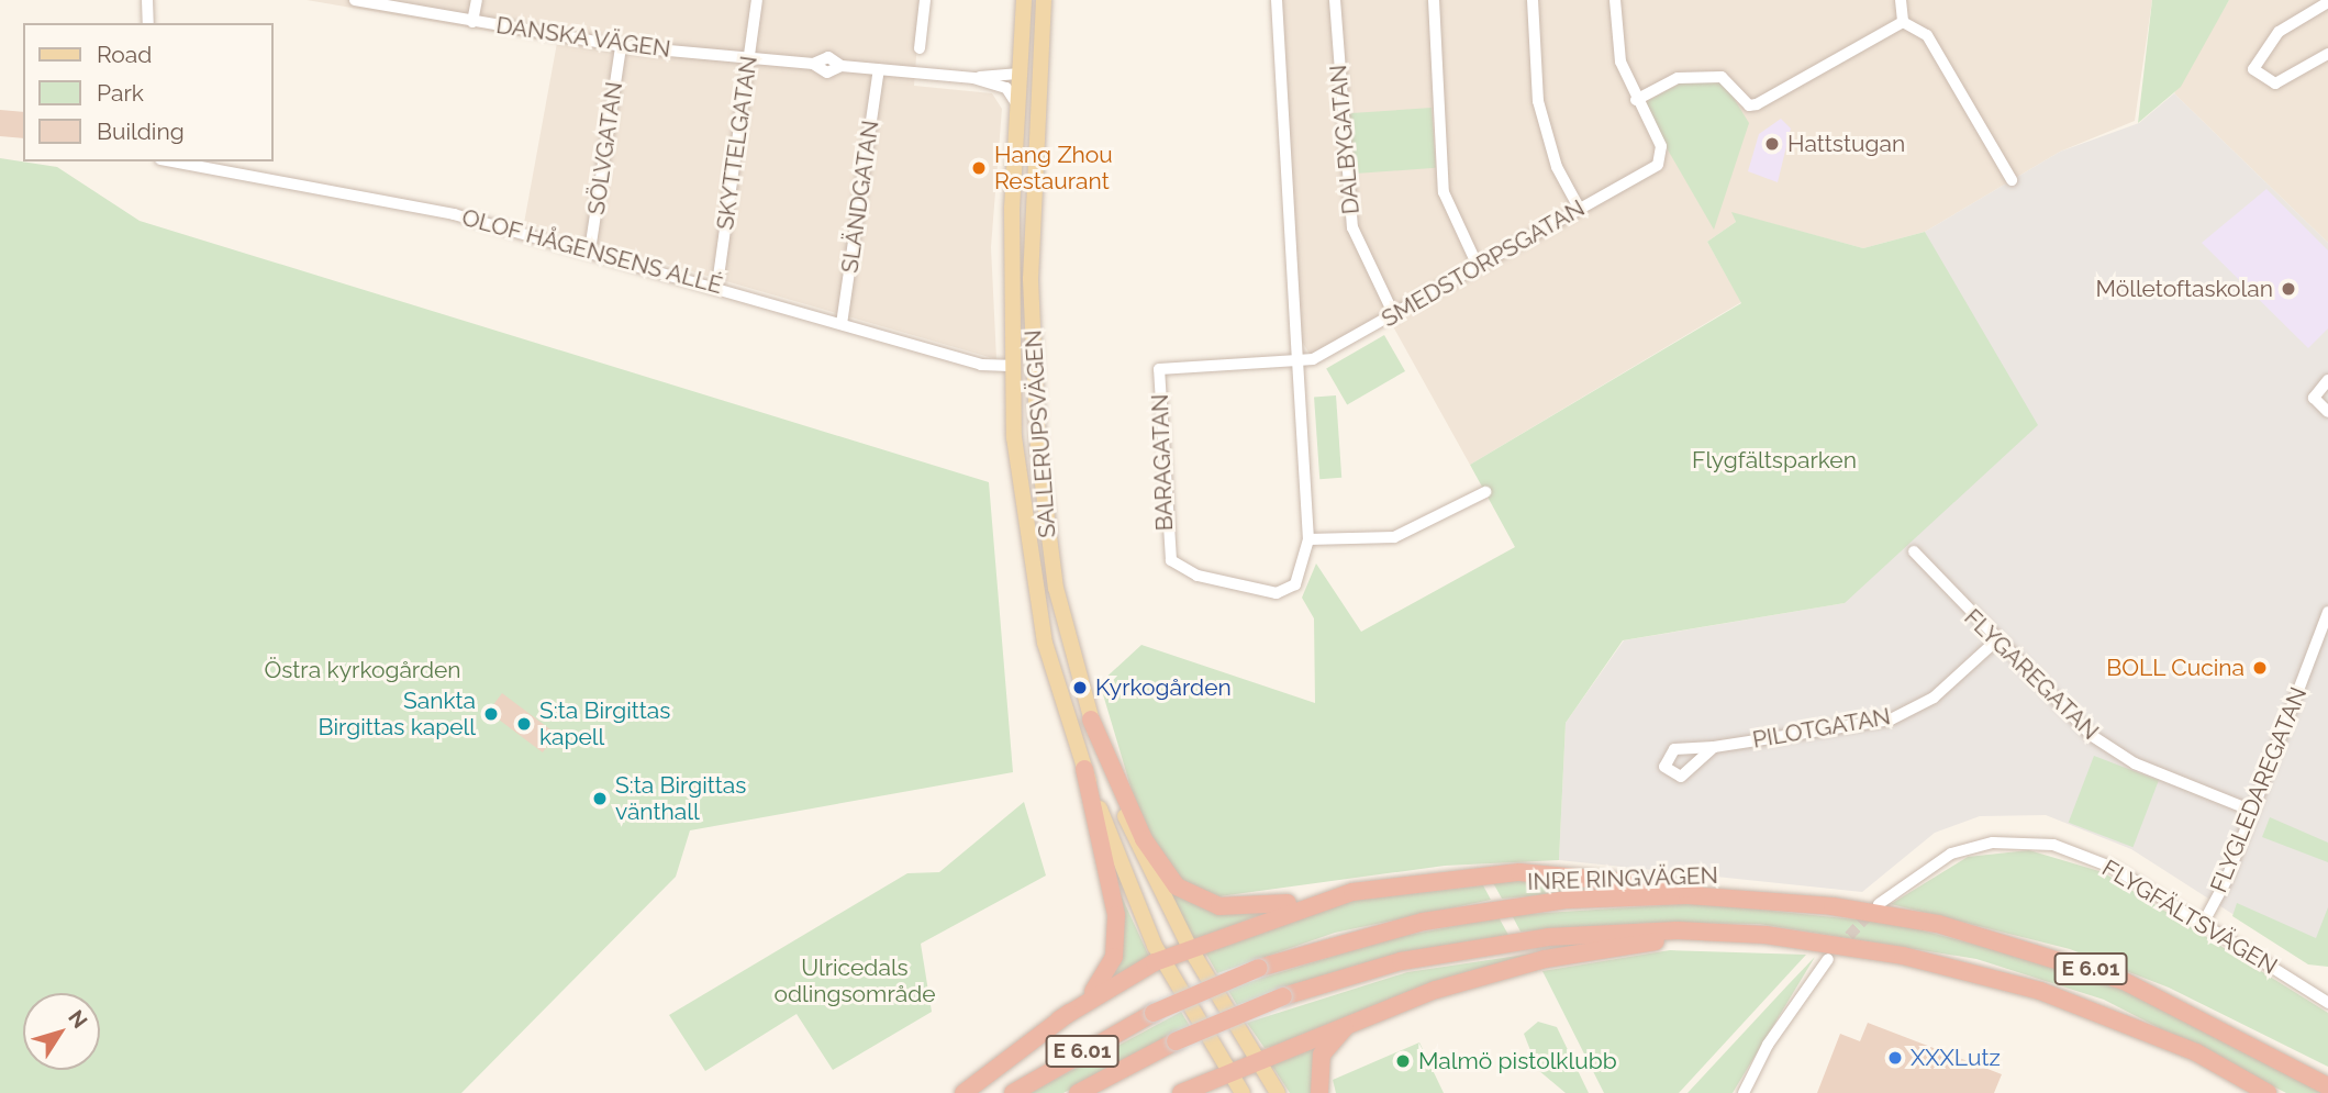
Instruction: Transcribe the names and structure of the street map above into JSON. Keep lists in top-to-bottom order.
{
  "streets": {
    "highway": ["INRE RINGVÄGEN", "E 6.01"],
    "main road": ["SALLERUPSVÄGEN"],
    "street": [
      "DANSKA VÄGEN",
      "DALBYGATAN",
      "SKYTTELGATAN",
      "SÖLVGATAN",
      "SLÄNDGATAN",
      "OLOF HÅGENSENS ALLÉ",
      "SMEDSTORPSGATAN",
      "BARAGATAN",
      "FLYGAREGATAN",
      "PILOTGATAN",
      "FLYGLEDAREGATAN",
      "FLYGFÄLTSVÄGEN"
    ]
  },
  "crossings": [
    ["DANSKA VÄGEN", "SKYTTELGATAN"],
    ["DANSKA VÄGEN", "SÖLVGATAN"],
    ["DANSKA VÄGEN", "SLÄNDGATAN"],
    ["DANSKA VÄGEN", "SALLERUPSVÄGEN"],
    ["DALBYGATAN", "SMEDSTORPSGATAN"],
    ["SKYTTELGATAN", "OLOF HÅGENSENS ALLÉ"],
    ["SÖLVGATAN", "OLOF HÅGENSENS ALLÉ"],
    ["SLÄNDGATAN", "OLOF HÅGENSENS ALLÉ"],
    ["OLOF HÅGENSENS ALLÉ", "SALLERUPSVÄGEN"],
    ["SMEDSTORPSGATAN", "BARAGATAN"],
    ["FLYGAREGATAN", "PILOTGATAN"],
    ["FLYGAREGATAN", "FLYGLEDAREGATAN"],
    ["FLYGLEDAREGATAN", "FLYGFÄLTSVÄGEN"]
  ],
  "parks": ["Flygfältsparken", "Östra kyrkogården", "Ulricedals odlingsområde"],
  "places": [
    "Hattstugan",
    "Hang Zhou Restaurant",
    "Mölletoftaskolan",
    "BOLL Cucina",
    "Kyrkogården",
    "Sankta Birgittas kapell",
    "S:ta Birgittas kapell",
    "S:ta Birgittas vänthall",
    "XXXLutz",
    "Malmö pistolklubb"
  ],
  "legend": ["Road", "Park", "Building"],
  "north": "top right"
}
